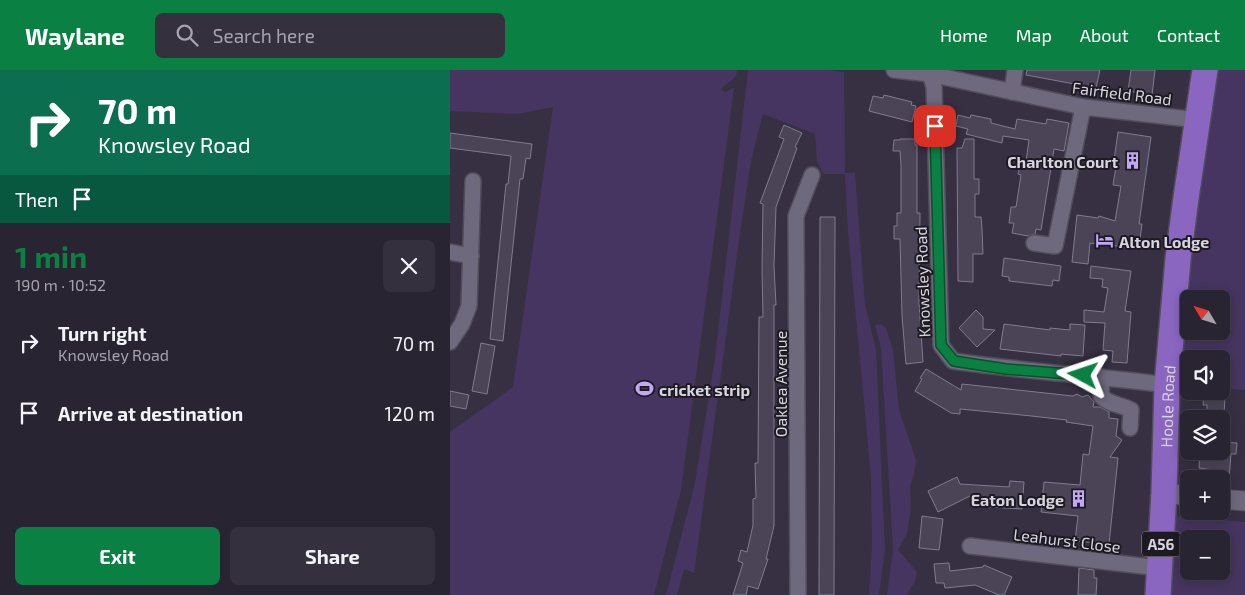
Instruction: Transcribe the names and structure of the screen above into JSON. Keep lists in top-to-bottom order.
{
  "streets": {
    "highway": ["Hoole Road", "A56"],
    "street": [
      "Fairfield Road",
      "Knowsley Road",
      "Oaklea Avenue",
      "Leahurst Close"
    ]
  },
  "crossings": [
    ["Fairfield Road", "Knowsley Road"],
    ["Fairfield Road", "Hoole Road"],
    ["Knowsley Road", "Hoole Road"],
    ["Hoole Road", "Leahurst Close"]
  ],
  "places": {
    "building": ["Charlton Court", "Eaton Lodge"],
    "hotel": ["Alton Lodge"],
    "sports": ["cricket strip"]
  },
  "north": "top left",
  "page": {
    "header": "Waylane",
    "search": "Search here",
    "nav": [
      "Home",
      "Map",
      "About",
      "Contact"
    ],
    "turn": ["70 m", "Knowsley Road"],
    "then": "Then",
    "heading": ["1 min", "190 m · 10:52"],
    "map_buttons": ["+", "−"],
    "list": [
      {
        "name": "Turn right",
        "note": "Knowsley Road",
        "value": "70 m"
      },
      {
        "name": "Arrive at destination",
        "value": "120 m"
      }
    ],
    "buttons": ["Exit", "Share"]
  }
}
